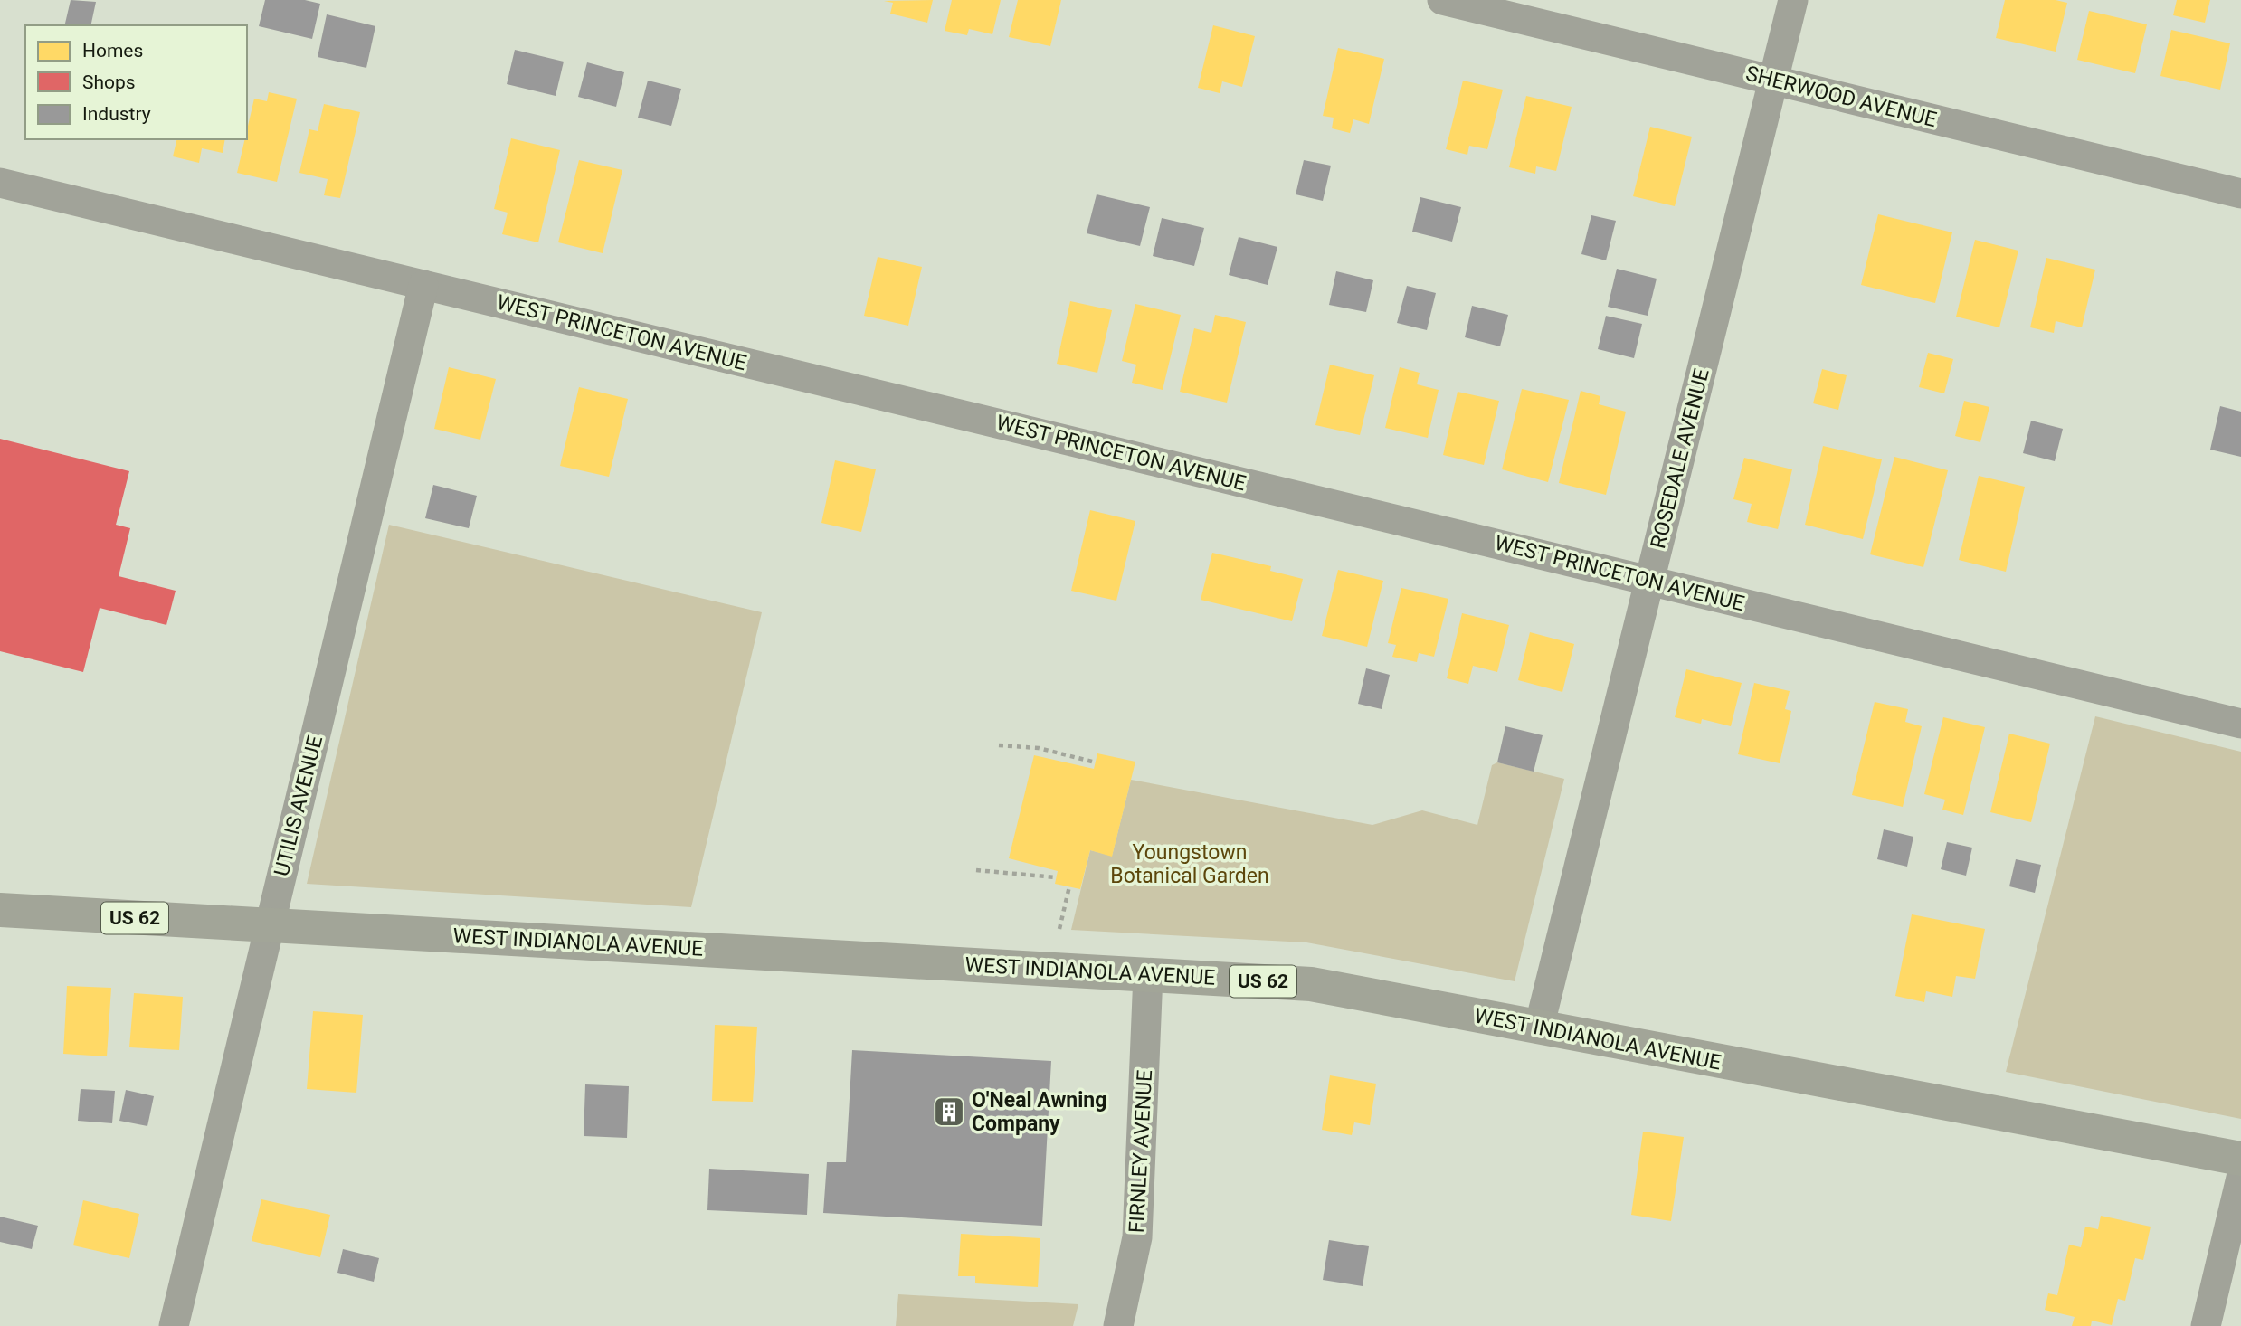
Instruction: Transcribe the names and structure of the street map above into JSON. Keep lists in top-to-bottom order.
{
  "streets": {
    "main road": ["US 62", "WEST INDIANOLA AVENUE"],
    "street": [
      "SHERWOOD AVENUE",
      "WEST PRINCETON AVENUE",
      "ROSEDALE AVENUE",
      "UTILIS AVENUE",
      "FIRNLEY AVENUE"
    ]
  },
  "crossings": [
    ["SHERWOOD AVENUE", "ROSEDALE AVENUE"],
    ["WEST PRINCETON AVENUE", "ROSEDALE AVENUE"],
    ["WEST PRINCETON AVENUE", "UTILIS AVENUE"],
    ["ROSEDALE AVENUE", "WEST INDIANOLA AVENUE"],
    ["UTILIS AVENUE", "WEST INDIANOLA AVENUE"],
    ["WEST INDIANOLA AVENUE", "FIRNLEY AVENUE"]
  ],
  "parks": ["Youngstown Botanical Garden"],
  "places": {
    "building": ["O'Neal Awning Company"]
  },
  "legend": ["Homes", "Shops", "Industry"]
}
